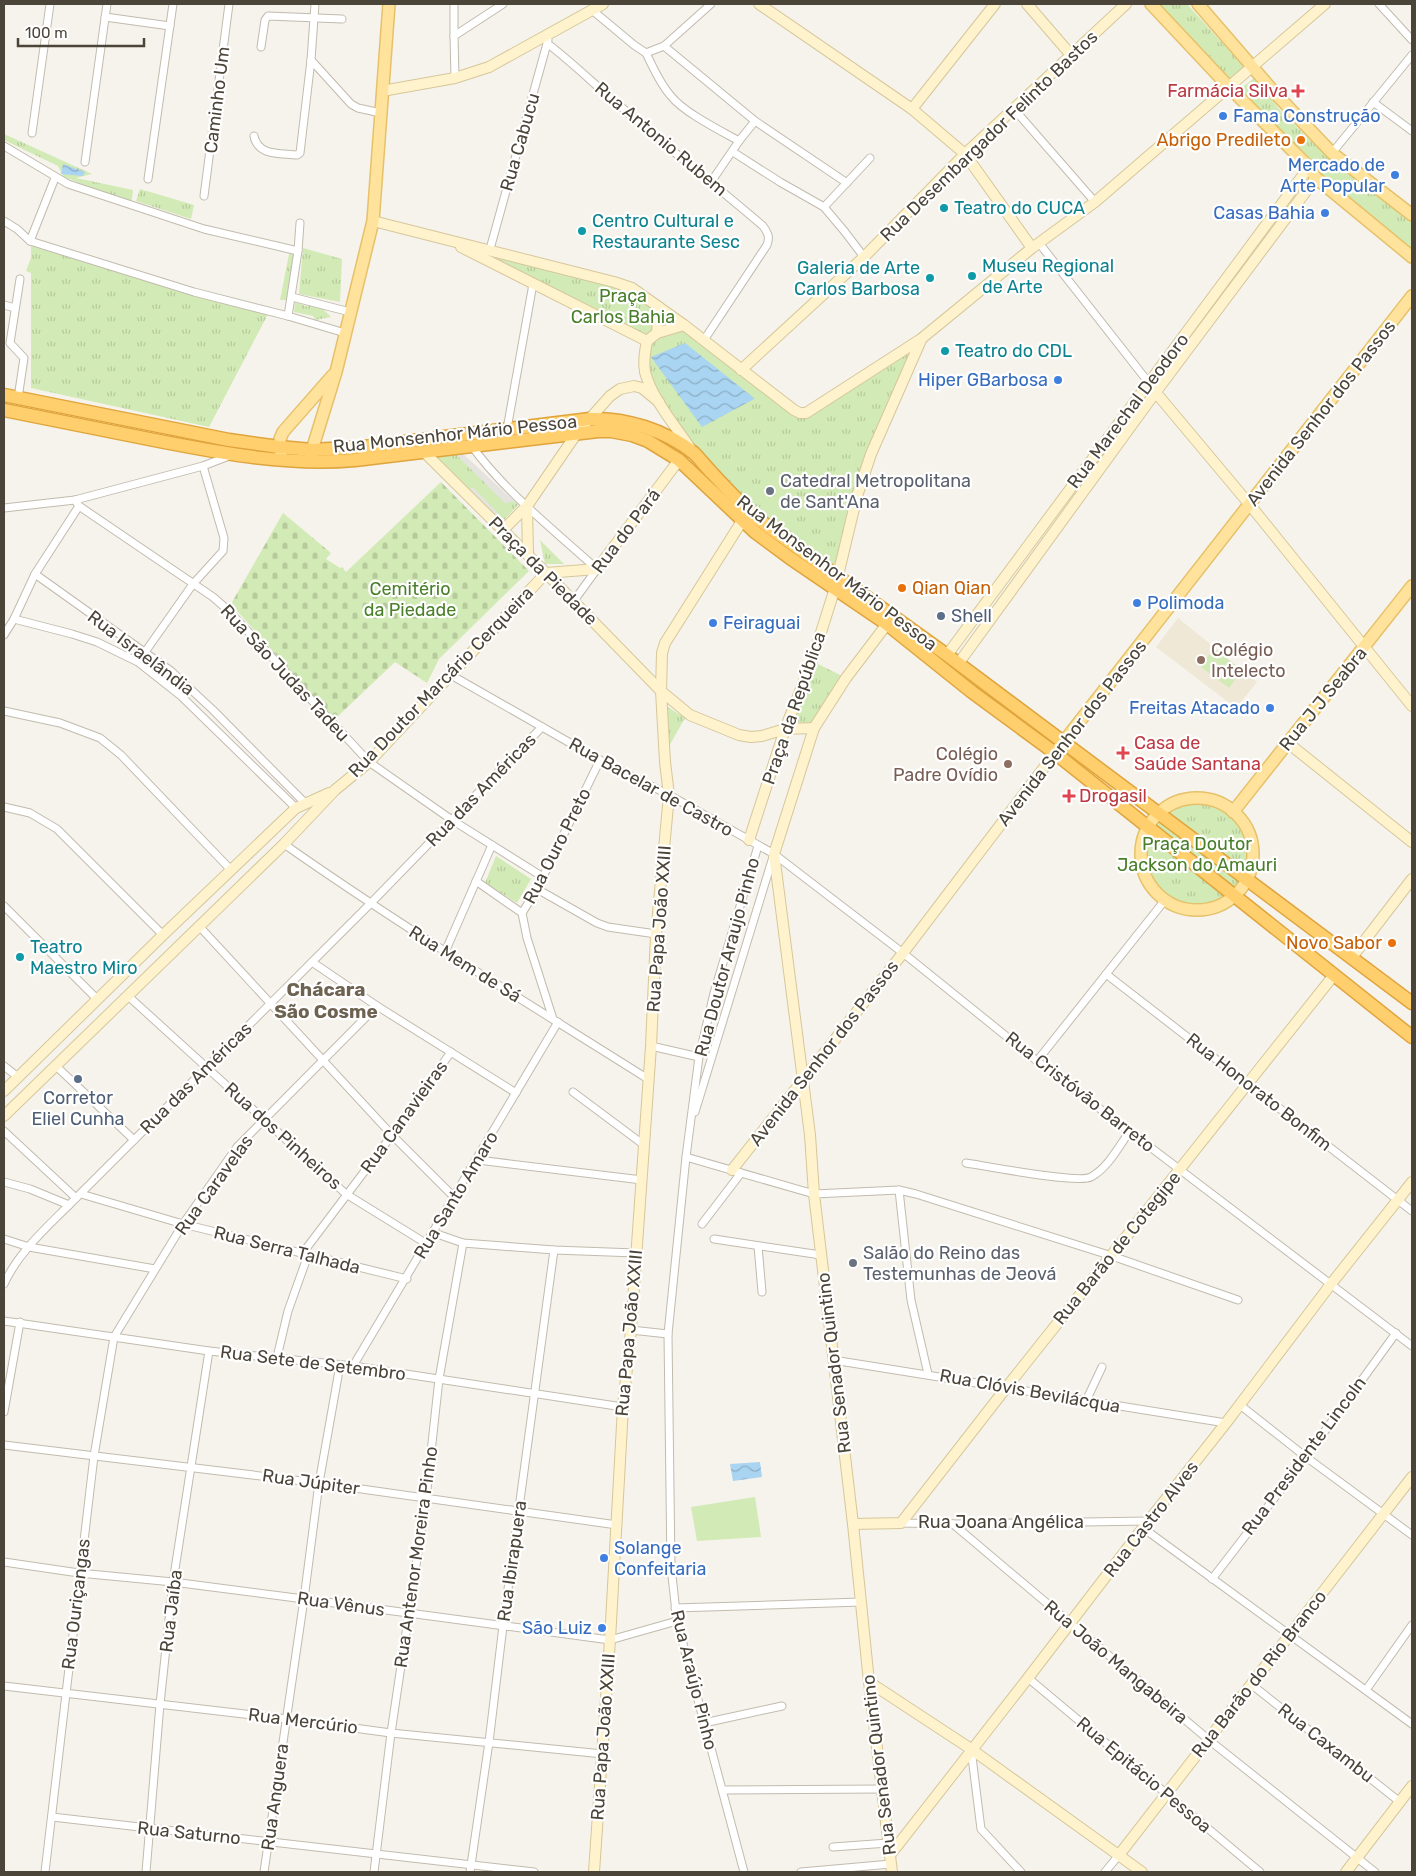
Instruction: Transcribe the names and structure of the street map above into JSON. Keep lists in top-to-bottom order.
{
  "streets": {
    "highway": ["Rua Monsenhor Mário Pessoa"],
    "main road": ["Avenida Senhor dos Passos", "Rua J J Seabra"],
    "street": [
      "Caminho Um",
      "Rua Desembargador Felinto Bastos",
      "Rua Antonio Rubem",
      "Rua Cabucu",
      "Rua Marechal Deodoro",
      "Rua do Pará",
      "Praça da Piedade",
      "Rua Israelândia",
      "Rua São Judas Tadeu",
      "Rua Doutor Marcário Cerqueira",
      "Praça da República",
      "Rua Bacelar de Castro",
      "Rua das Américas",
      "Rua Ouro Preto",
      "Rua Papa João XXIII",
      "Rua Doutor Araujo Pinho",
      "Rua Mem de Sá",
      "Rua Cristóvão Barreto",
      "Rua Honorato Bonfim",
      "Rua Canavieiras",
      "Rua dos Pinheiros",
      "Rua Caravelas",
      "Rua Santo Amaro",
      "Rua Barão de Cotegipe",
      "Rua Serra Talhada",
      "Rua Sete de Setembro",
      "Rua Senador Quintino",
      "Rua Clóvis Bevilácqua",
      "Rua Presidente Lincoln",
      "Rua Júpiter",
      "Rua Castro Alves",
      "Rua Joana Angélica",
      "Rua Antenor Moreira Pinho",
      "Rua Ibirapuera",
      "Rua Ouriçangas",
      "Rua Vênus",
      "Rua Jaíba",
      "Rua João Mangabeira",
      "Rua Barão do Rio Branco",
      "Rua Araújo Pinho",
      "Rua Mercúrio",
      "Rua Caxambu",
      "Rua Epitácio Pessoa",
      "Rua Anguera",
      "Rua Saturno"
    ]
  },
  "crossings": [
    ["Rua Antonio Rubem", "Rua Cabucu"],
    ["Rua Marechal Deodoro", "Rua Monsenhor Mário Pessoa"],
    ["Avenida Senhor dos Passos", "Rua Monsenhor Mário Pessoa"],
    ["Avenida Senhor dos Passos", "Rua Cristóvão Barreto"],
    ["Avenida Senhor dos Passos", "Rua Senador Quintino"],
    ["Rua Monsenhor Mário Pessoa", "Rua do Pará"],
    ["Rua Monsenhor Mário Pessoa", "Praça da Piedade"],
    ["Rua Monsenhor Mário Pessoa", "Praça da República"],
    ["Rua Monsenhor Mário Pessoa", "Rua Papa João XXIII"],
    ["Rua Monsenhor Mário Pessoa", "Rua Barão de Cotegipe"],
    ["Rua do Pará", "Praça da Piedade"],
    ["Praça da Piedade", "Rua Doutor Marcário Cerqueira"],
    ["Praça da Piedade", "Praça da República"],
    ["Praça da Piedade", "Rua Papa João XXIII"],
    ["Rua Israelândia", "Rua Doutor Marcário Cerqueira"],
    ["Rua São Judas Tadeu", "Rua Doutor Marcário Cerqueira"],
    ["Rua São Judas Tadeu", "Rua das Américas"],
    ["Rua São Judas Tadeu", "Rua Ouro Preto"],
    ["Rua Doutor Marcário Cerqueira", "Rua Bacelar de Castro"],
    ["Rua Doutor Marcário Cerqueira", "Rua Mem de Sá"],
    ["Rua Doutor Marcário Cerqueira", "Rua dos Pinheiros"],
    ["Praça da República", "Rua Bacelar de Castro"],
    ["Praça da República", "Rua Doutor Araujo Pinho"],
    ["Praça da República", "Rua Cristóvão Barreto"],
    ["Praça da República", "Rua Senador Quintino"],
    ["Rua Bacelar de Castro", "Rua das Américas"],
    ["Rua Bacelar de Castro", "Rua Ouro Preto"],
    ["Rua Bacelar de Castro", "Rua Papa João XXIII"],
    ["Rua Bacelar de Castro", "Rua Doutor Araujo Pinho"],
    ["Rua Bacelar de Castro", "Rua Cristóvão Barreto"],
    ["Rua Bacelar de Castro", "Rua Senador Quintino"],
    ["Rua das Américas", "Rua Mem de Sá"],
    ["Rua das Américas", "Rua dos Pinheiros"],
    ["Rua das Américas", "Rua Serra Talhada"],
    ["Rua Ouro Preto", "Rua Mem de Sá"],
    ["Rua Ouro Preto", "Rua Santo Amaro"],
    ["Rua Papa João XXIII", "Rua Mem de Sá"],
    ["Rua Papa João XXIII", "Rua Sete de Setembro"],
    ["Rua Papa João XXIII", "Rua Júpiter"],
    ["Rua Papa João XXIII", "Rua Vênus"],
    ["Rua Papa João XXIII", "Rua Mercúrio"],
    ["Rua Doutor Araujo Pinho", "Rua Cristóvão Barreto"],
    ["Rua Doutor Araujo Pinho", "Rua Senador Quintino"],
    ["Rua Doutor Araujo Pinho", "Rua Araújo Pinho"],
    ["Rua Mem de Sá", "Rua Santo Amaro"],
    ["Rua Cristóvão Barreto", "Rua Barão de Cotegipe"],
    ["Rua Cristóvão Barreto", "Rua Senador Quintino"],
    ["Rua Cristóvão Barreto", "Rua Presidente Lincoln"],
    ["Rua Cristóvão Barreto", "Rua Castro Alves"],
    ["Rua Honorato Bonfim", "Rua Barão de Cotegipe"],
    ["Rua Honorato Bonfim", "Rua Castro Alves"],
    ["Rua Canavieiras", "Rua dos Pinheiros"],
    ["Rua Canavieiras", "Rua Serra Talhada"],
    ["Rua Canavieiras", "Rua Sete de Setembro"],
    ["Rua dos Pinheiros", "Rua Caravelas"],
    ["Rua dos Pinheiros", "Rua Santo Amaro"],
    ["Rua Caravelas", "Rua Serra Talhada"],
    ["Rua Caravelas", "Rua Sete de Setembro"],
    ["Rua Caravelas", "Rua Ouriçangas"],
    ["Rua Santo Amaro", "Rua Serra Talhada"],
    ["Rua Santo Amaro", "Rua Sete de Setembro"],
    ["Rua Barão de Cotegipe", "Rua Clóvis Bevilácqua"],
    ["Rua Barão de Cotegipe", "Rua Joana Angélica"],
    ["Rua Sete de Setembro", "Rua Antenor Moreira Pinho"],
    ["Rua Sete de Setembro", "Rua Ibirapuera"],
    ["Rua Sete de Setembro", "Rua Ouriçangas"],
    ["Rua Sete de Setembro", "Rua Jaíba"],
    ["Rua Sete de Setembro", "Rua Anguera"],
    ["Rua Senador Quintino", "Rua Clóvis Bevilácqua"],
    ["Rua Senador Quintino", "Rua Castro Alves"],
    ["Rua Senador Quintino", "Rua Joana Angélica"],
    ["Rua Clóvis Bevilácqua", "Rua Castro Alves"],
    ["Rua Júpiter", "Rua Antenor Moreira Pinho"],
    ["Rua Júpiter", "Rua Ibirapuera"],
    ["Rua Júpiter", "Rua Ouriçangas"],
    ["Rua Júpiter", "Rua Jaíba"],
    ["Rua Júpiter", "Rua Anguera"],
    ["Rua Castro Alves", "Rua Joana Angélica"],
    ["Rua Castro Alves", "Rua João Mangabeira"],
    ["Rua Castro Alves", "Rua Epitácio Pessoa"],
    ["Rua Joana Angélica", "Rua João Mangabeira"],
    ["Rua Antenor Moreira Pinho", "Rua Vênus"],
    ["Rua Antenor Moreira Pinho", "Rua Mercúrio"],
    ["Rua Antenor Moreira Pinho", "Rua Saturno"],
    ["Rua Ibirapuera", "Rua Vênus"],
    ["Rua Ibirapuera", "Rua Mercúrio"],
    ["Rua Ibirapuera", "Rua Saturno"],
    ["Rua Ouriçangas", "Rua Vênus"],
    ["Rua Ouriçangas", "Rua Mercúrio"],
    ["Rua Ouriçangas", "Rua Saturno"],
    ["Rua Vênus", "Rua Jaíba"],
    ["Rua Vênus", "Rua Araújo Pinho"],
    ["Rua Vênus", "Rua Anguera"],
    ["Rua Jaíba", "Rua Mercúrio"],
    ["Rua Jaíba", "Rua Saturno"],
    ["Rua João Mangabeira", "Rua Barão do Rio Branco"],
    ["Rua Barão do Rio Branco", "Rua Caxambu"],
    ["Rua Barão do Rio Branco", "Rua Epitácio Pessoa"],
    ["Rua Mercúrio", "Rua Anguera"],
    ["Rua Anguera", "Rua Saturno"]
  ],
  "districts": ["Chácara São Cosme"],
  "parks": ["Praça Carlos Bahia", "Cemitério da Piedade", "Praça Doutor Jackson do Amauri"],
  "places": {
    "health": ["Farmácia Silva", "Casa de Saúde Santana", "Drogasil"],
    "other": [
      "Fama Construção",
      "Abrigo Predileto",
      "Mercado de Arte Popular",
      "Teatro do CUCA",
      "Casas Bahia",
      "Centro Cultural e Restaurante Sesc",
      "Museu Regional de Arte",
      "Galeria de Arte Carlos Barbosa",
      "Teatro do CDL",
      "Hiper GBarbosa",
      "Catedral Metropolitana de Sant'Ana",
      "Qian Qian",
      "Polimoda",
      "Shell",
      "Feiraguai",
      "Colégio Intelecto",
      "Freitas Atacado",
      "Colégio Padre Ovídio",
      "Novo Sabor",
      "Teatro Maestro Miro",
      "Corretor Eliel Cunha",
      "Salão do Reino das Testemunhas de Jeová",
      "Solange Confeitaria",
      "São Luiz"
    ]
  },
  "scale_bar": "100 m"
}
